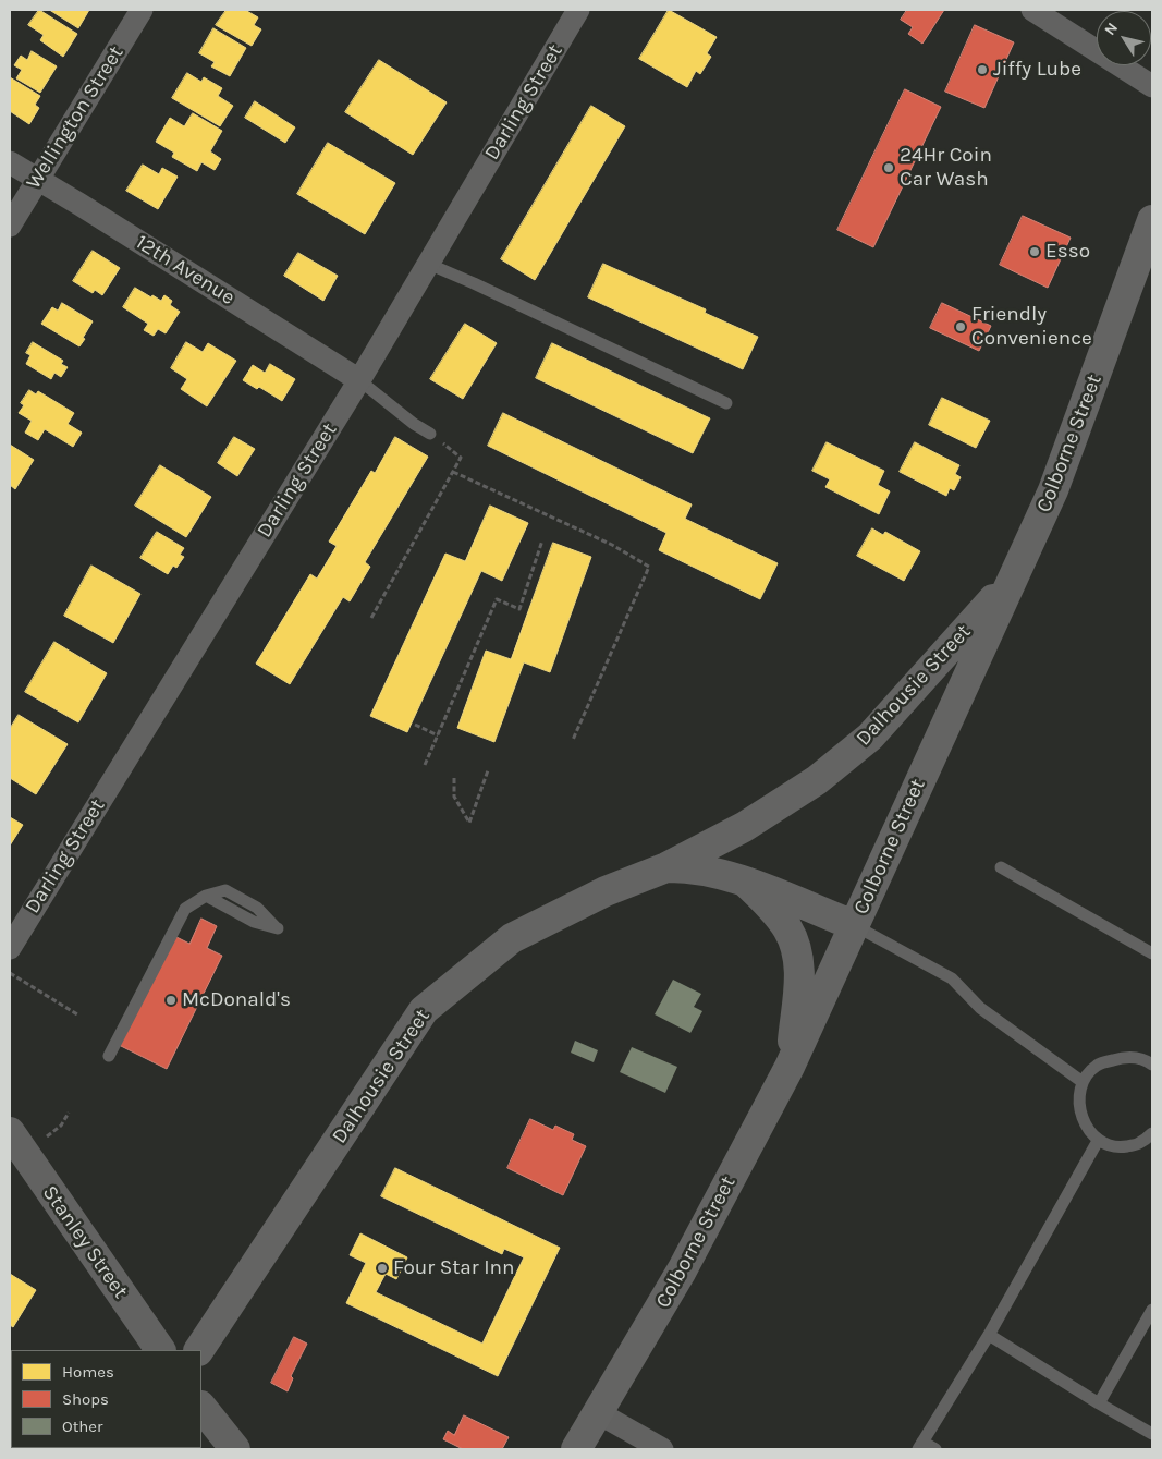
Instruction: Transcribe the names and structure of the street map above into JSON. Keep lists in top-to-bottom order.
{
  "streets": {
    "main road": ["Colborne Street", "Dalhousie Street"],
    "street": [
      "Darling Street",
      "Wellington Street",
      "12th Avenue",
      "Stanley Street"
    ]
  },
  "crossings": [
    ["Darling Street", "12th Avenue"],
    ["Wellington Street", "12th Avenue"],
    ["Colborne Street", "Dalhousie Street"]
  ],
  "places": [
    "Jiffy Lube",
    "24Hr Coin Car Wash",
    "Esso",
    "Friendly Convenience",
    "McDonald's",
    "Four Star Inn"
  ],
  "legend": ["Homes", "Shops", "Other"],
  "north": "top left"
}
